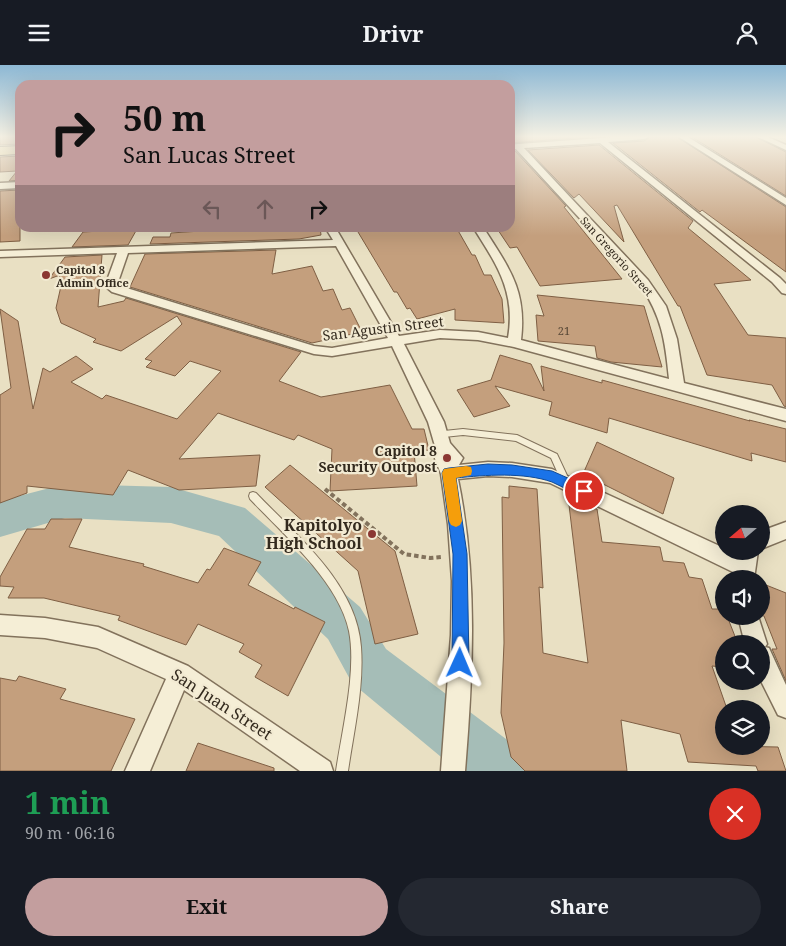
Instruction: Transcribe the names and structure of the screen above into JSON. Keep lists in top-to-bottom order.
{
  "streets": {
    "street": ["San Gregorio Street", "San Agustin Street", "San Juan Street"]
  },
  "crossings": [
    ["San Gregorio Street", "San Agustin Street"]
  ],
  "places": ["Capitol 8 Admin Office", "Capitol 8 Security Outpost", "Kapitolyo High School"],
  "house_numbers": ["21"],
  "north": "left",
  "page": {
    "header": "Drivr",
    "turn": ["50 m", "San Lucas Street"],
    "heading": ["1 min", "90 m · 06:16"],
    "buttons": ["Exit", "Share"]
  }
}
